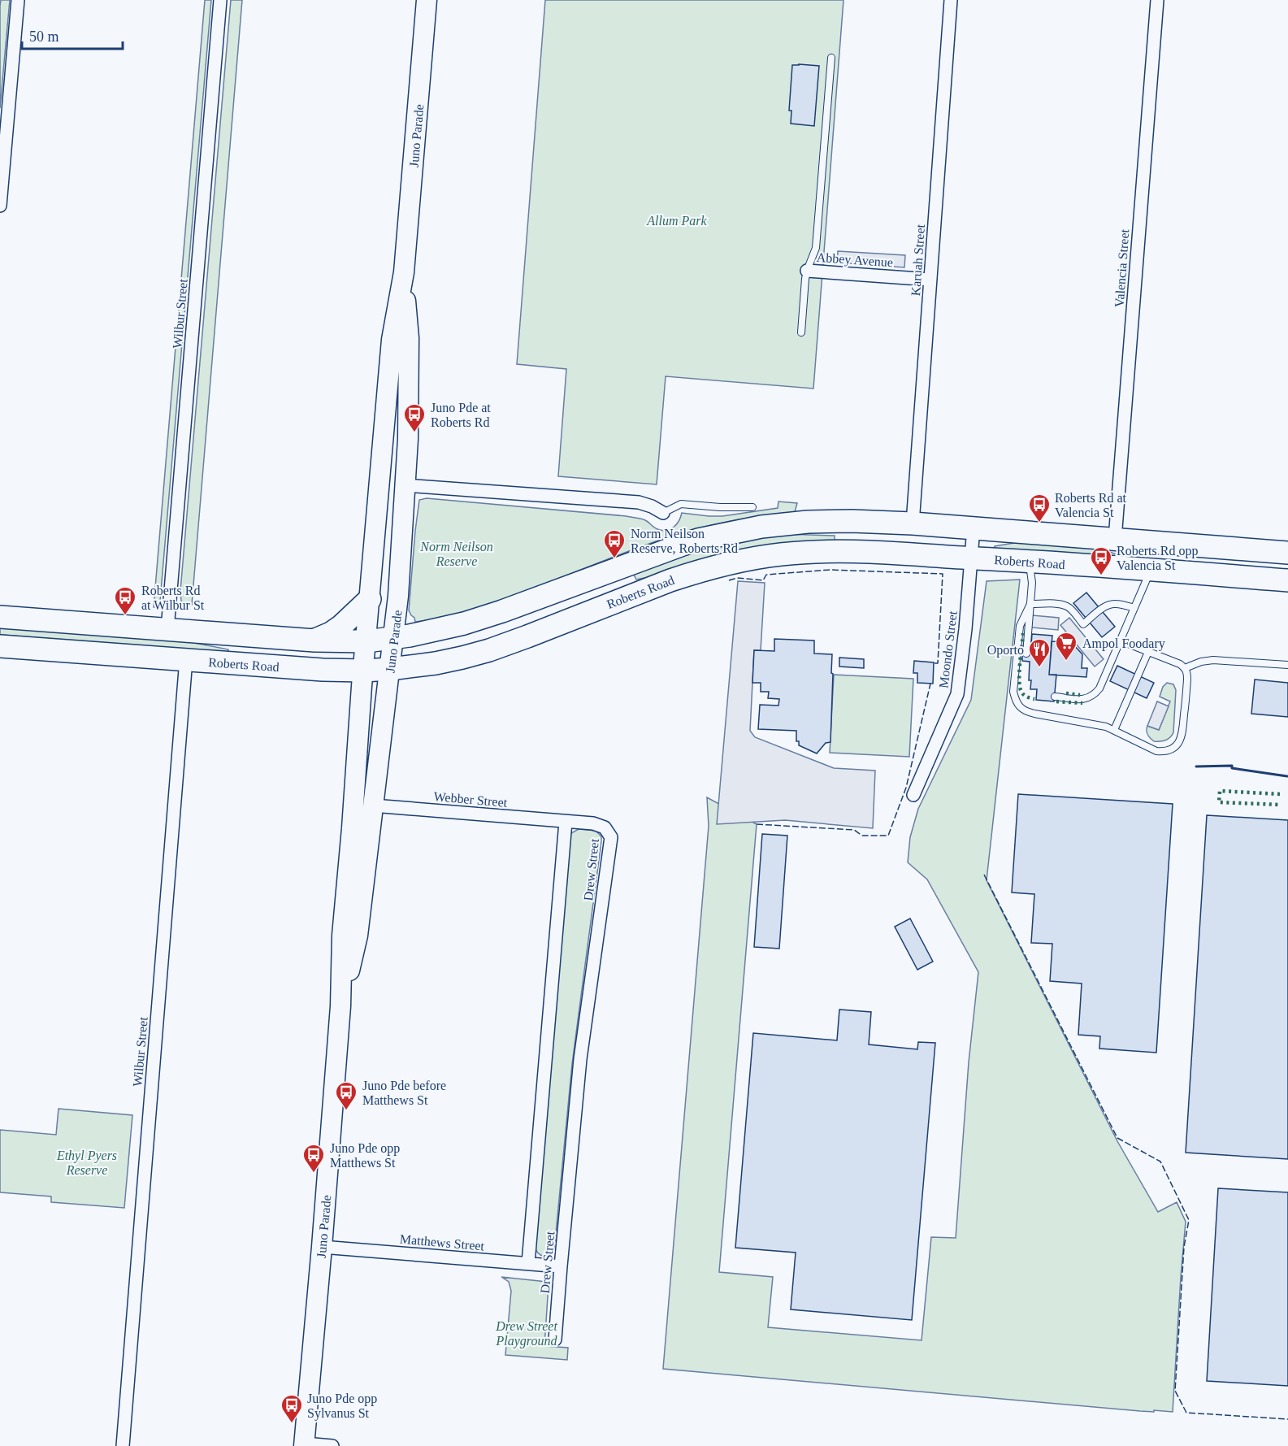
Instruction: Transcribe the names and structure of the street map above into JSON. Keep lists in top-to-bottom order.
{
  "streets": {
    "highway": ["Roberts Road"],
    "main road": ["Juno Parade"],
    "street": [
      "Abbey Avenue",
      "Karuah Street",
      "Valencia Street",
      "Wilbur Street",
      "Moondo Street",
      "Webber Street",
      "Drew Street",
      "Matthews Street"
    ]
  },
  "crossings": [
    ["Juno Parade", "Roberts Road"],
    ["Juno Parade", "Webber Street"],
    ["Juno Parade", "Matthews Street"],
    ["Abbey Avenue", "Karuah Street"],
    ["Wilbur Street", "Roberts Road"],
    ["Roberts Road", "Moondo Street"],
    ["Webber Street", "Drew Street"],
    ["Drew Street", "Matthews Street"]
  ],
  "parks": [
    "Allum Park",
    "Norm Neilson Reserve",
    "Ethyl Pyers Reserve",
    "Drew Street Playground"
  ],
  "places": {
    "bus stop": [
      "Juno Pde at Roberts Rd",
      "Roberts Rd at Valencia St",
      "Norm Neilson Reserve, Roberts Rd",
      "Roberts Rd opp Valencia St",
      "Roberts Rd at Wilbur St",
      "Juno Pde before Matthews St",
      "Juno Pde opp Matthews St",
      "Juno Pde opp Sylvanus St"
    ],
    "supermarket": ["Ampol Foodary"],
    "restaurant": ["Oporto"]
  },
  "scale_bar": "50 m"
}
